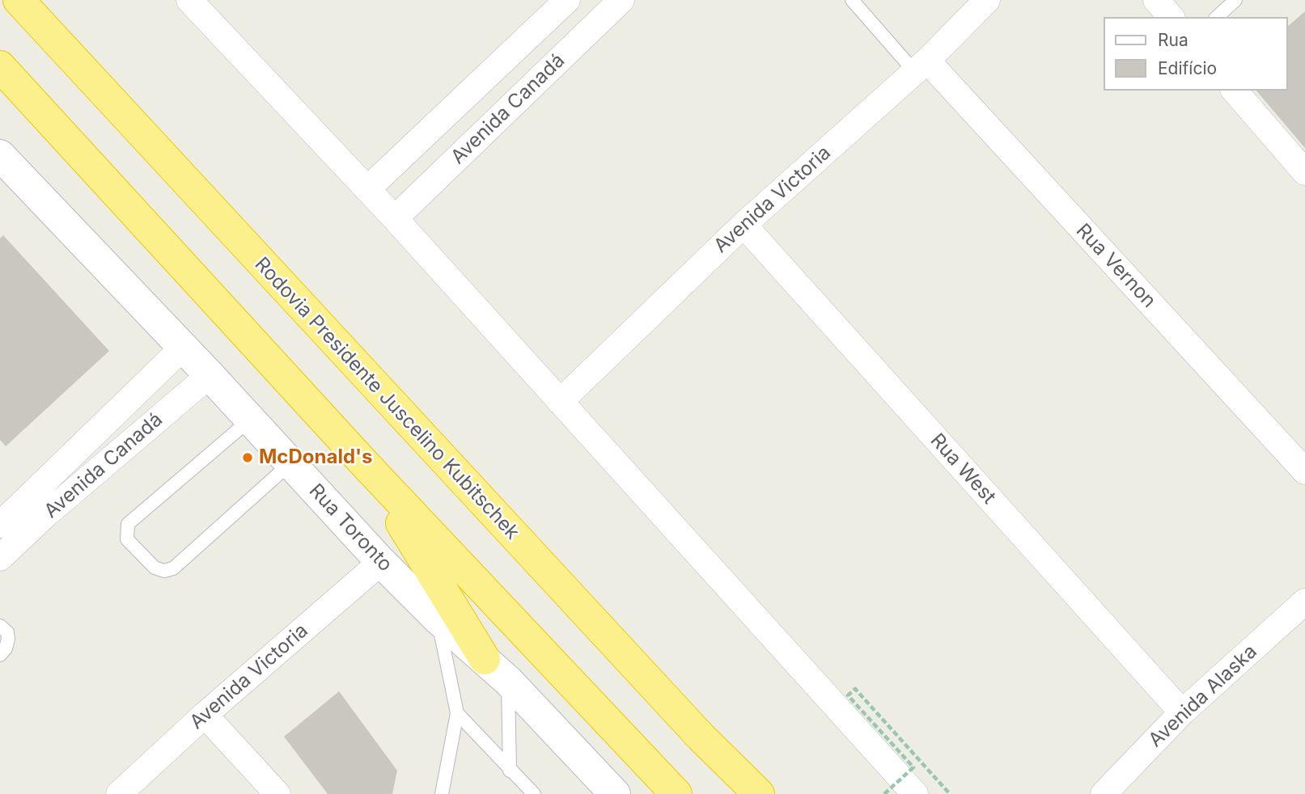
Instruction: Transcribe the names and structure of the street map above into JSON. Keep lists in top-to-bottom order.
{
  "streets": {
    "highway": ["Rodovia Presidente Juscelino Kubitschek"],
    "main road": ["Rua Toronto"],
    "street": [
      "Avenida Canadá",
      "Avenida Victoria",
      "Rua Vernon",
      "Rua West",
      "Avenida Alaska"
    ]
  },
  "crossings": [
    ["Avenida Canadá", "Rua Toronto"],
    ["Avenida Victoria", "Rua Vernon"],
    ["Avenida Victoria", "Rua West"],
    ["Avenida Victoria", "Rua Toronto"],
    ["Rua West", "Avenida Alaska"]
  ],
  "places": ["McDonald's"],
  "legend": ["Rua", "Edifício"]
}
